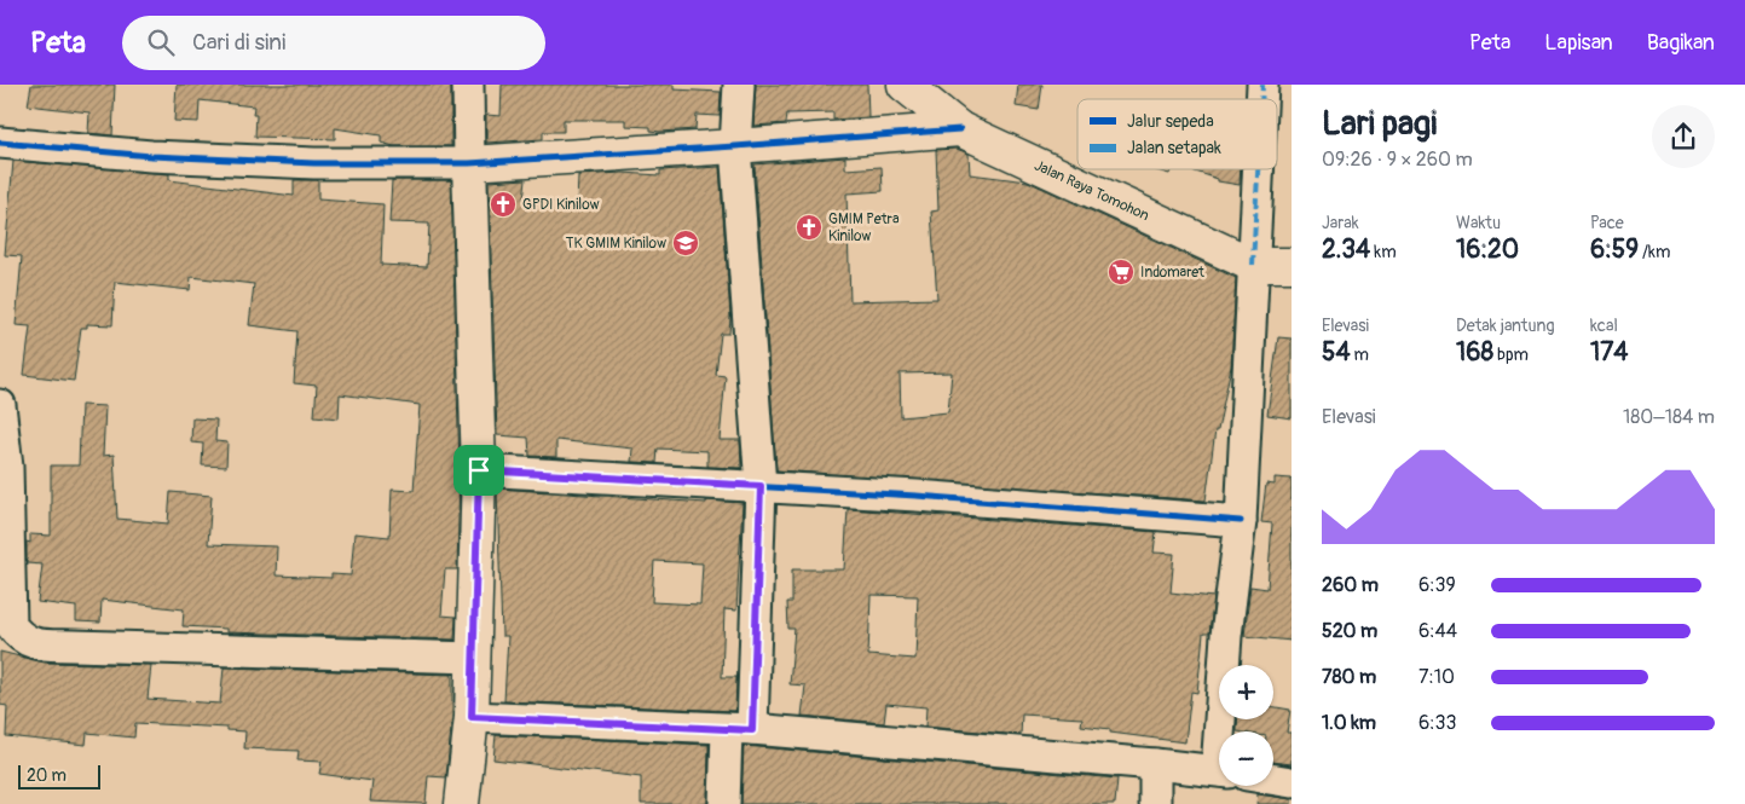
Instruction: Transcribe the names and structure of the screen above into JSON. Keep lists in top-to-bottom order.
{
  "streets": {
    "main road": ["Jalan Raya Tomohon"]
  },
  "places": {
    "church": ["GPDI Kinilow", "GMIM Petra Kinilow"],
    "school or university": ["TK GMIM Kinilow"],
    "supermarket": ["Indomaret"]
  },
  "legend": ["Jalur sepeda", "Jalan setapak"],
  "scale_bar": "20 m",
  "page": {
    "header": "Peta",
    "search": "Cari di sini",
    "nav": ["Peta", "Lapisan", "Bagikan"],
    "heading": ["Lari pagi", "09:26 · 9 × 260 m"],
    "stats": [
      ["Jarak", "2.34 km"],
      ["Waktu", "16:20"],
      ["Pace", "6:59 /km"],
      ["Elevasi", "54 m"],
      ["Detak jantung", "168 bpm"],
      ["kcal", "174"]
    ],
    "chart": ["Elevasi", "180–184 m"],
    "list": [
      {
        "name": "260 m",
        "note": "6:39"
      },
      {
        "name": "520 m",
        "note": "6:44"
      },
      {
        "name": "780 m",
        "note": "7:10"
      },
      {
        "name": "1.0 km",
        "note": "6:33"
      }
    ],
    "map_buttons": ["+", "−"],
    "scale": "20 m"
  }
}
